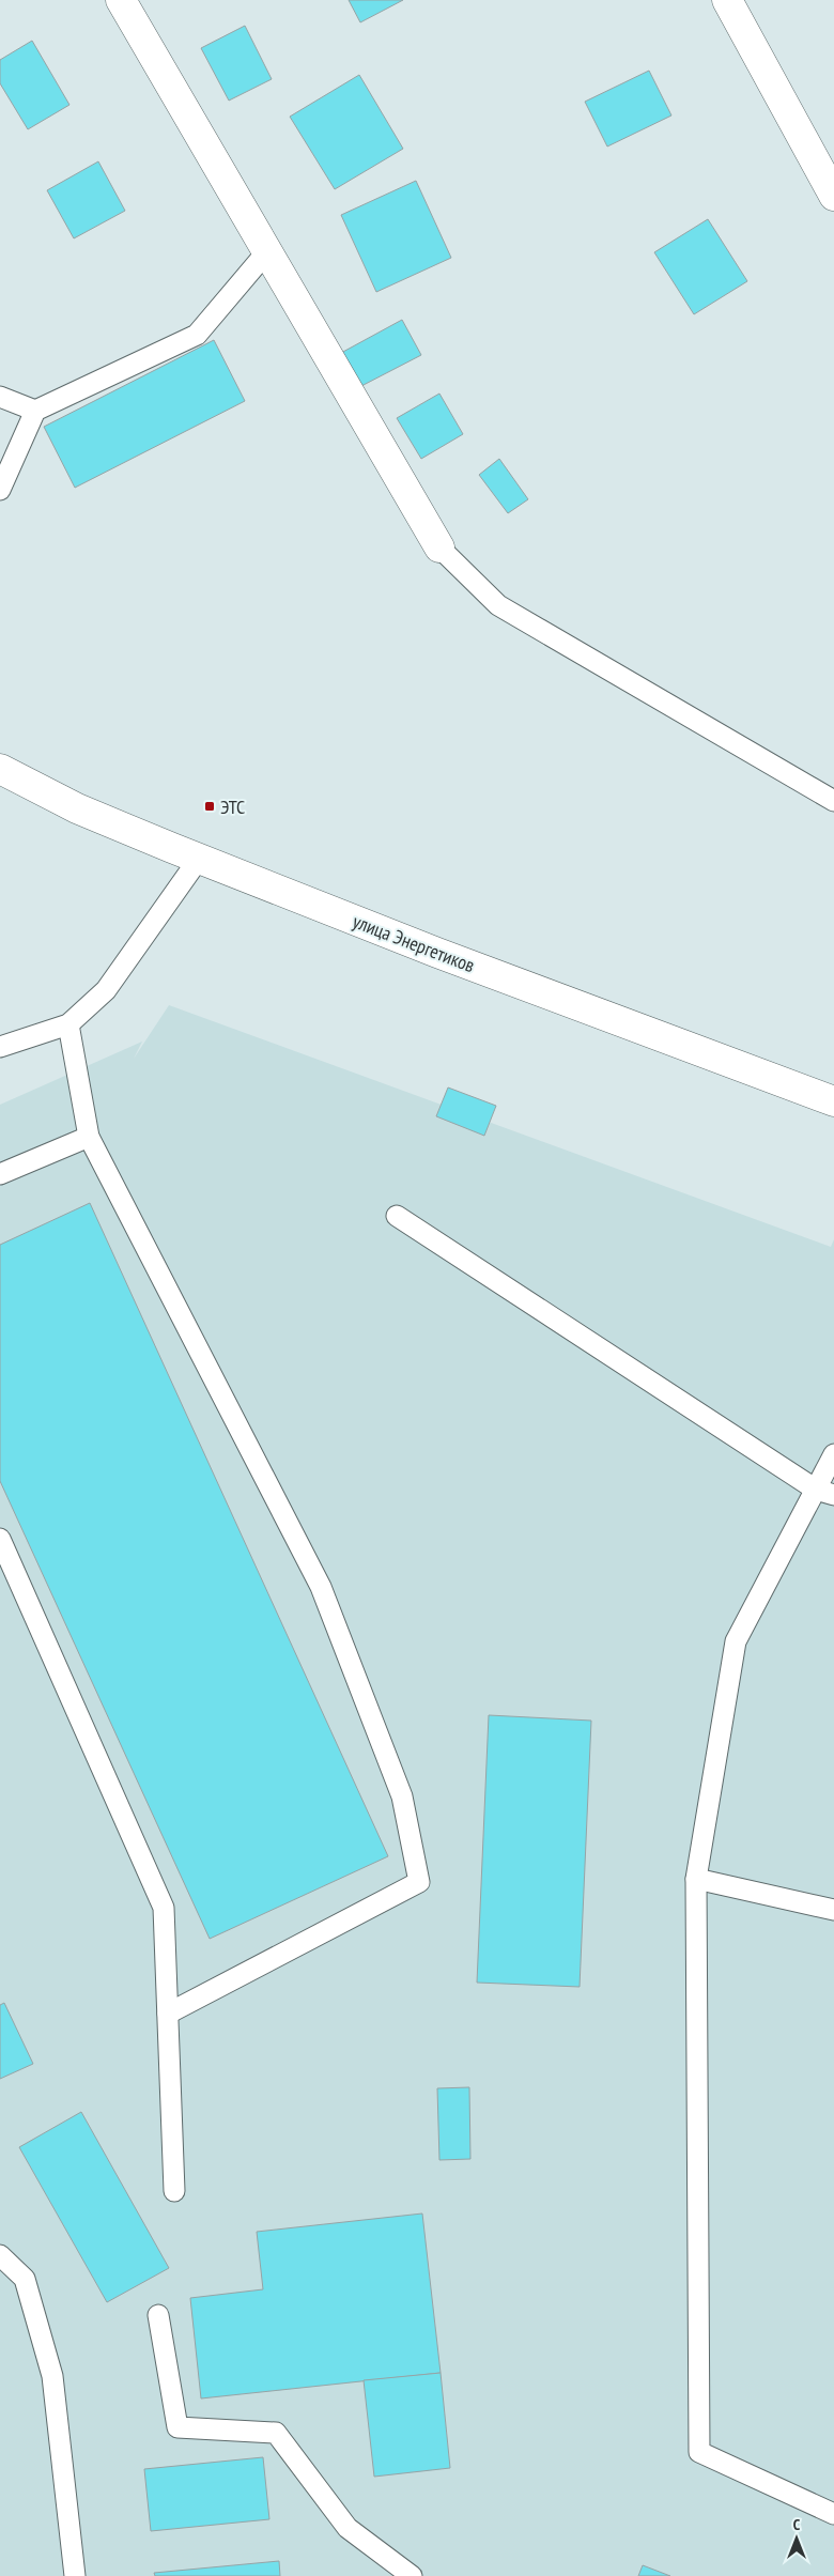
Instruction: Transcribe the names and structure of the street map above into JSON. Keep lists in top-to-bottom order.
{
  "streets": {
    "street": ["улица Энергетиков"]
  },
  "places": {
    "transit": ["ЭТС"]
  },
  "north": "top"
}
